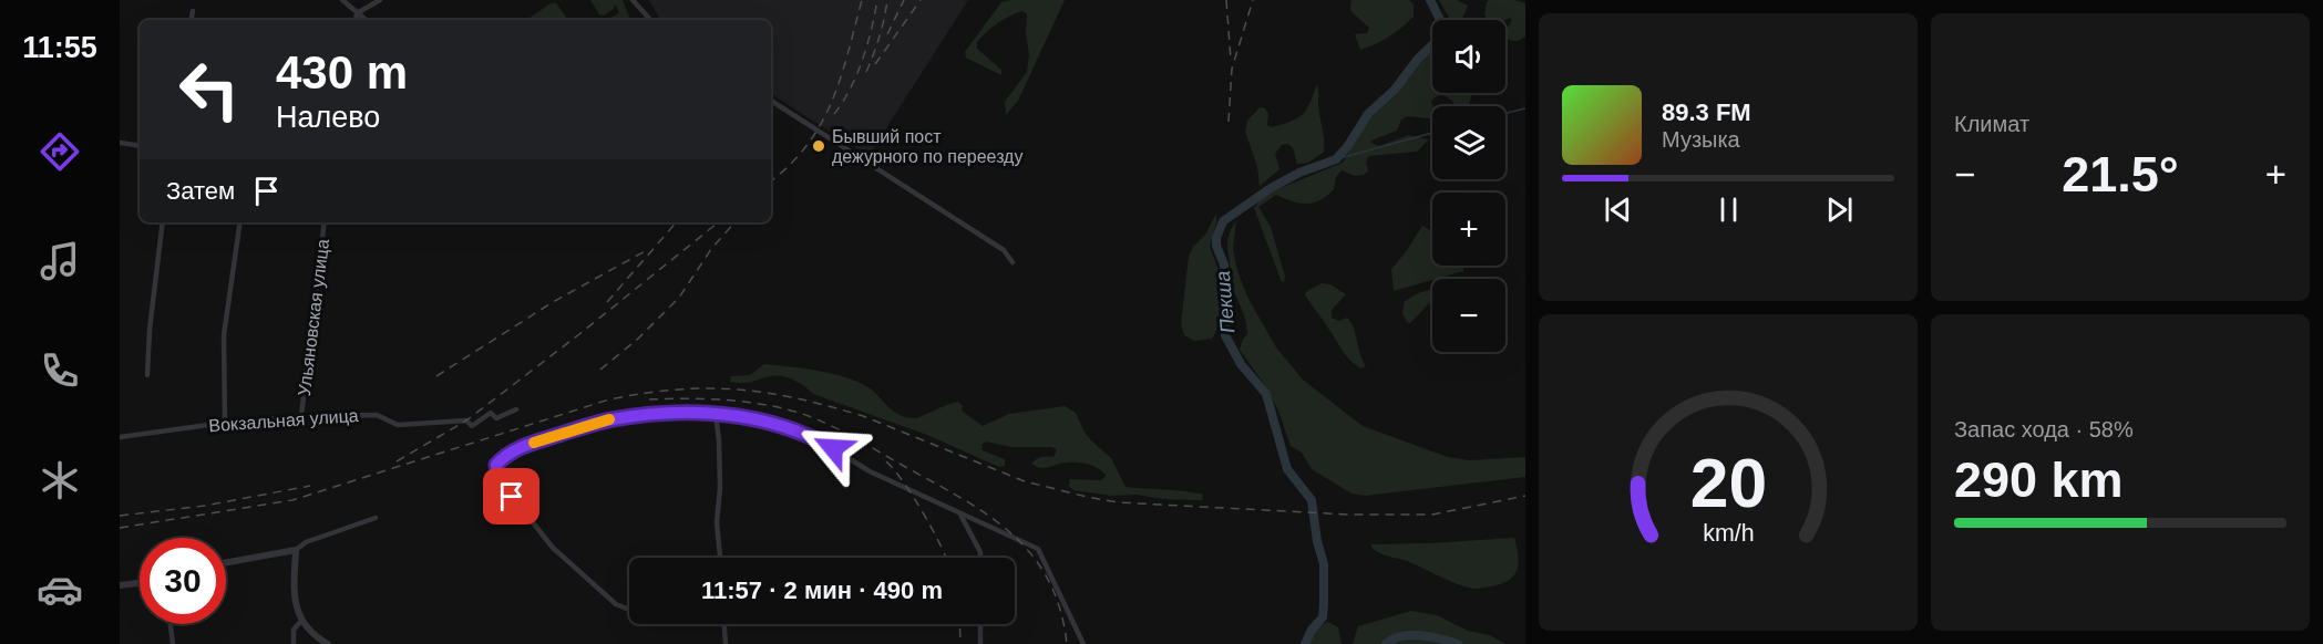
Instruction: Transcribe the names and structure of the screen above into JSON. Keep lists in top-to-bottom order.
{
  "streets": {
    "street": ["Ульяновская улица", "Вокзальная улица"]
  },
  "crossings": [
    ["Ульяновская улица", "Вокзальная улица"]
  ],
  "water": ["Пекша"],
  "places": ["Бывший пост дежурного по переезду"],
  "page": {
    "tabs": "11:55",
    "tile": [
      "Климат",
      ["Запас хода · 58%", "290 km"]
    ],
    "map_buttons": ["+", "−"],
    "turn": ["430 m", "Налево"],
    "song": ["89.3 FM", "Музыка"],
    "heat": ["−", "21.5°", "+"],
    "then": "Затем",
    "limit": "30",
    "trip": "11:57 · 2 мин · 490 m",
    "gauge": ["20", "km/h"]
  }
}
